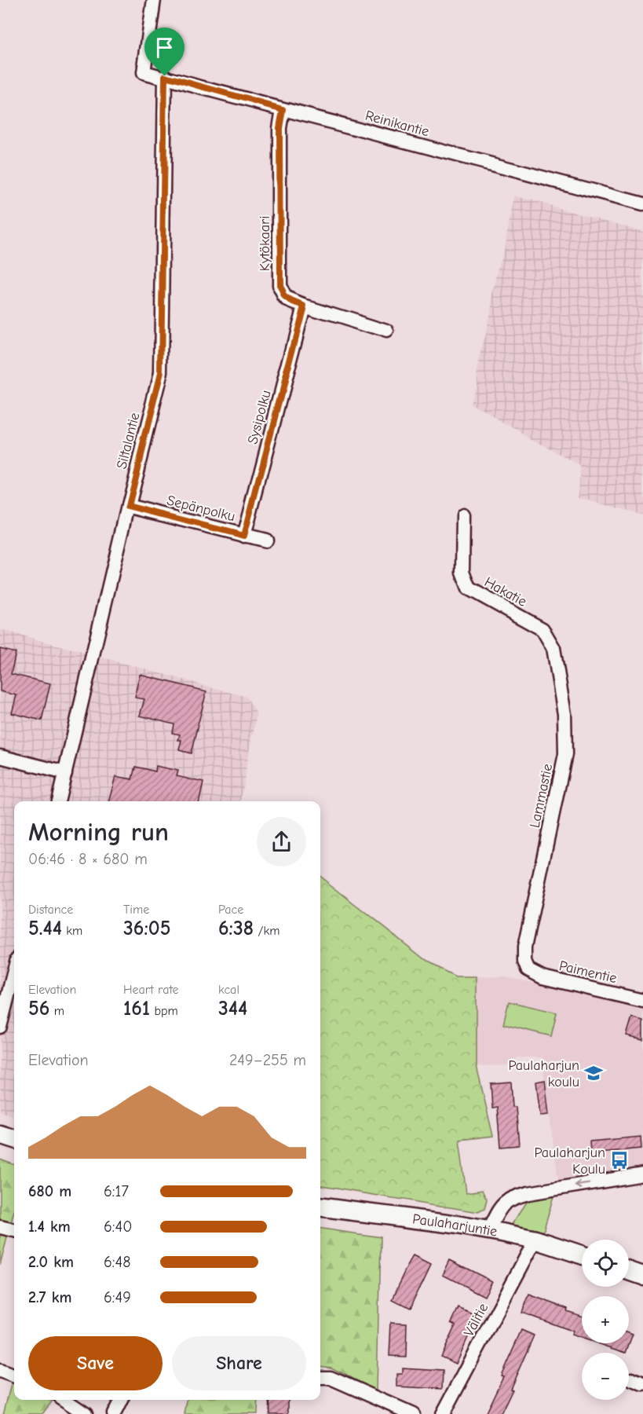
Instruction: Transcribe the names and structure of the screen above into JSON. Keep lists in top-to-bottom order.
{
  "streets": {
    "main road": ["Paulaharjuntie"],
    "street": [
      "Reinikantie",
      "Kytökaari",
      "Sysipolku",
      "Siltalantie",
      "Sepänpolku",
      "Hakatie",
      "Lammastie",
      "Paimentie",
      "Välitie"
    ]
  },
  "crossings": [
    ["Reinikantie", "Kytökaari"],
    ["Reinikantie", "Siltalantie"],
    ["Kytökaari", "Sysipolku"],
    ["Sysipolku", "Sepänpolku"],
    ["Siltalantie", "Sepänpolku"],
    ["Hakatie", "Lammastie"],
    ["Lammastie", "Paimentie"],
    ["Paulaharjuntie", "Välitie"]
  ],
  "places": {
    "school or university": ["Paulaharjun koulu"],
    "bus stop": ["Paulaharjun Koulu"]
  },
  "page": {
    "heading": ["Morning run", "06:46 · 8 × 680 m"],
    "stats": [
      ["Distance", "5.44 km"],
      ["Time", "36:05"],
      ["Pace", "6:38 /km"],
      ["Elevation", "56 m"],
      ["Heart rate", "161 bpm"],
      ["kcal", "344"]
    ],
    "chart": ["Elevation", "249–255 m"],
    "list": [
      {
        "name": "680 m",
        "note": "6:17"
      },
      {
        "name": "1.4 km",
        "note": "6:40"
      },
      {
        "name": "2.0 km",
        "note": "6:48"
      },
      {
        "name": "2.7 km",
        "note": "6:49"
      }
    ],
    "map_buttons": ["+", "−"],
    "buttons": ["Save", "Share"]
  }
}
